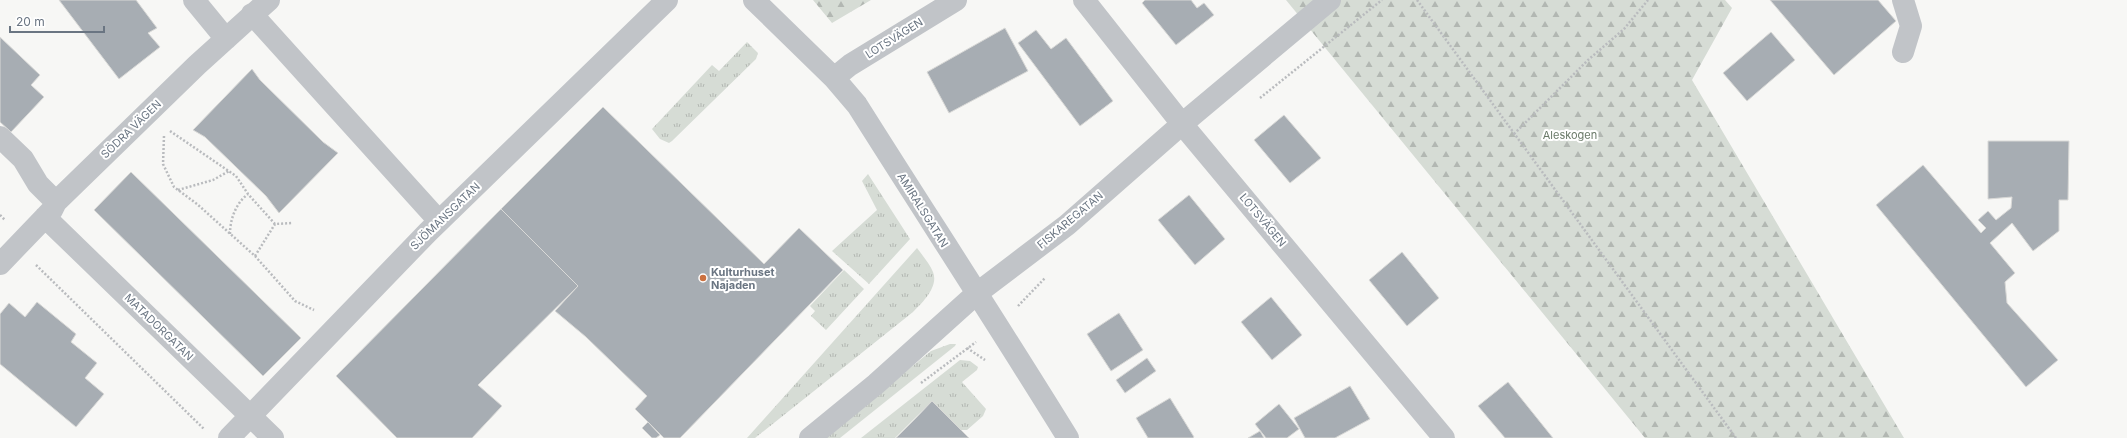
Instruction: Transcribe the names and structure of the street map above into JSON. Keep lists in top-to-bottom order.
{
  "streets": {
    "street": [
      "LOTSVÄGEN",
      "SÖDRA VÄGEN",
      "AMIRALSGATAN",
      "SJÖMANSGATAN",
      "FISKAREGATAN",
      "MATADORGATAN"
    ]
  },
  "crossings": [
    ["LOTSVÄGEN", "AMIRALSGATAN"],
    ["LOTSVÄGEN", "FISKAREGATAN"],
    ["SÖDRA VÄGEN", "MATADORGATAN"],
    ["AMIRALSGATAN", "FISKAREGATAN"],
    ["SJÖMANSGATAN", "MATADORGATAN"]
  ],
  "parks": ["Aleskogen"],
  "places": ["Kulturhuset Najaden"],
  "scale_bar": "20 m"
}
